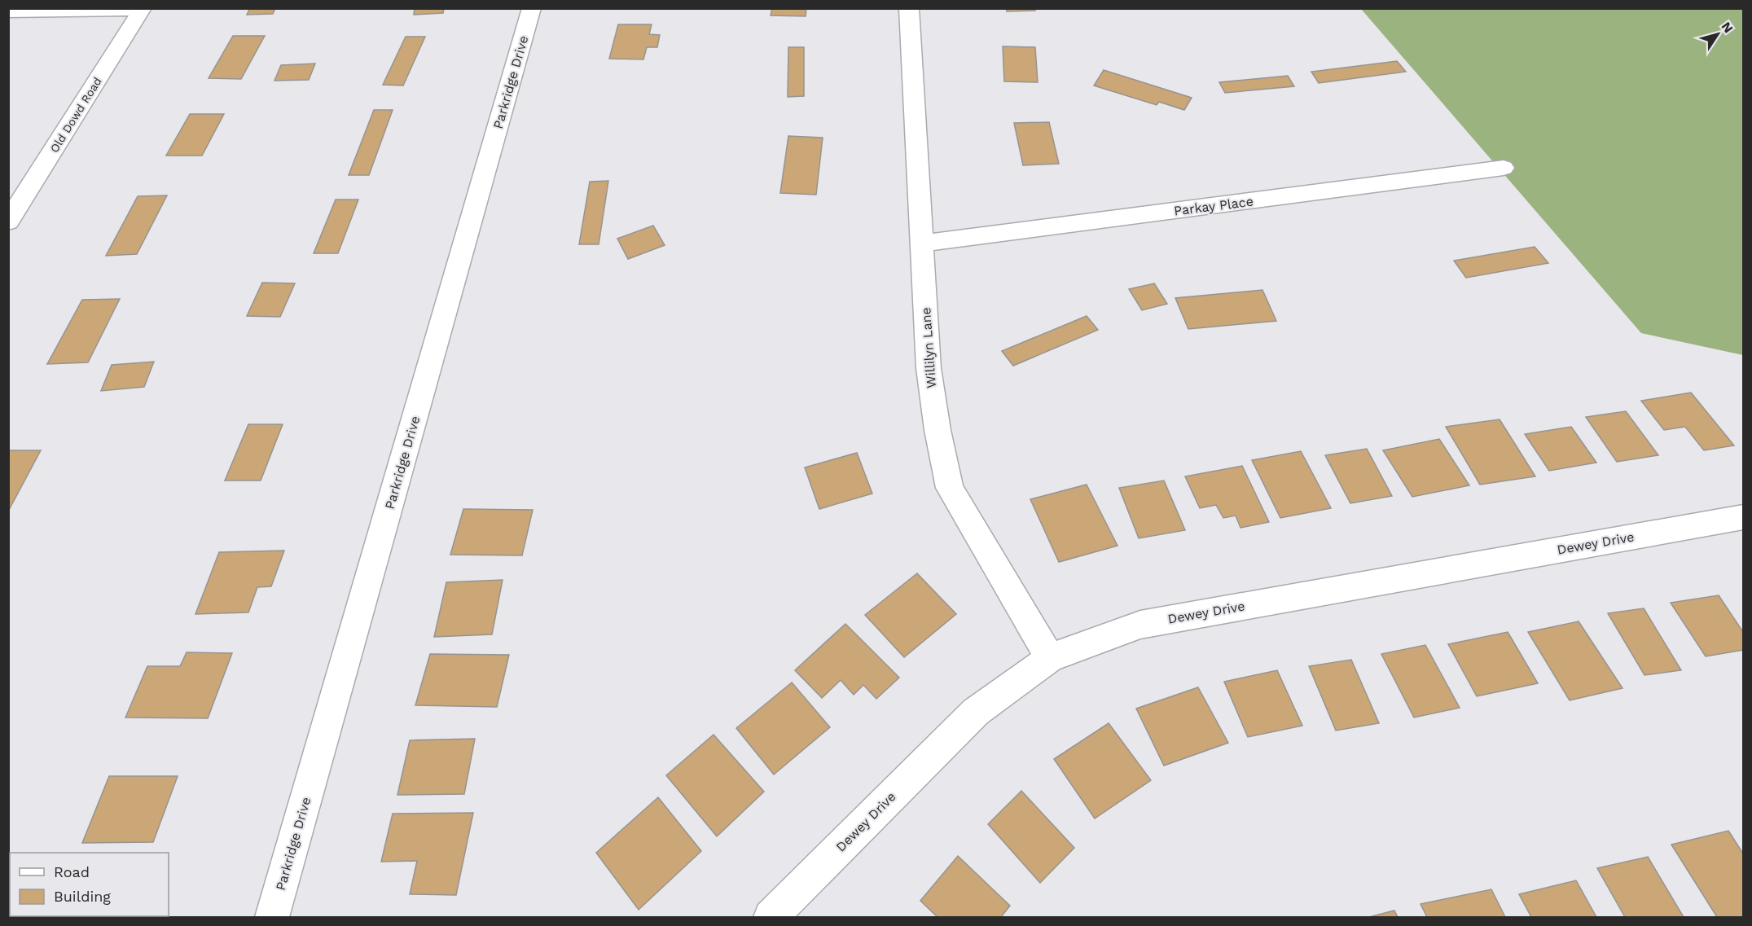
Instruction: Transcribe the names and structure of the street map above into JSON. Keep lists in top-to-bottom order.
{
  "streets": {
    "street": [
      "Parkridge Drive",
      "Old Dowd Road",
      "Parkay Place",
      "Willilyn Lane",
      "Dewey Drive"
    ]
  },
  "crossings": [
    ["Parkay Place", "Willilyn Lane"],
    ["Willilyn Lane", "Dewey Drive"]
  ],
  "legend": ["Road", "Building"],
  "north": "top right"
}
